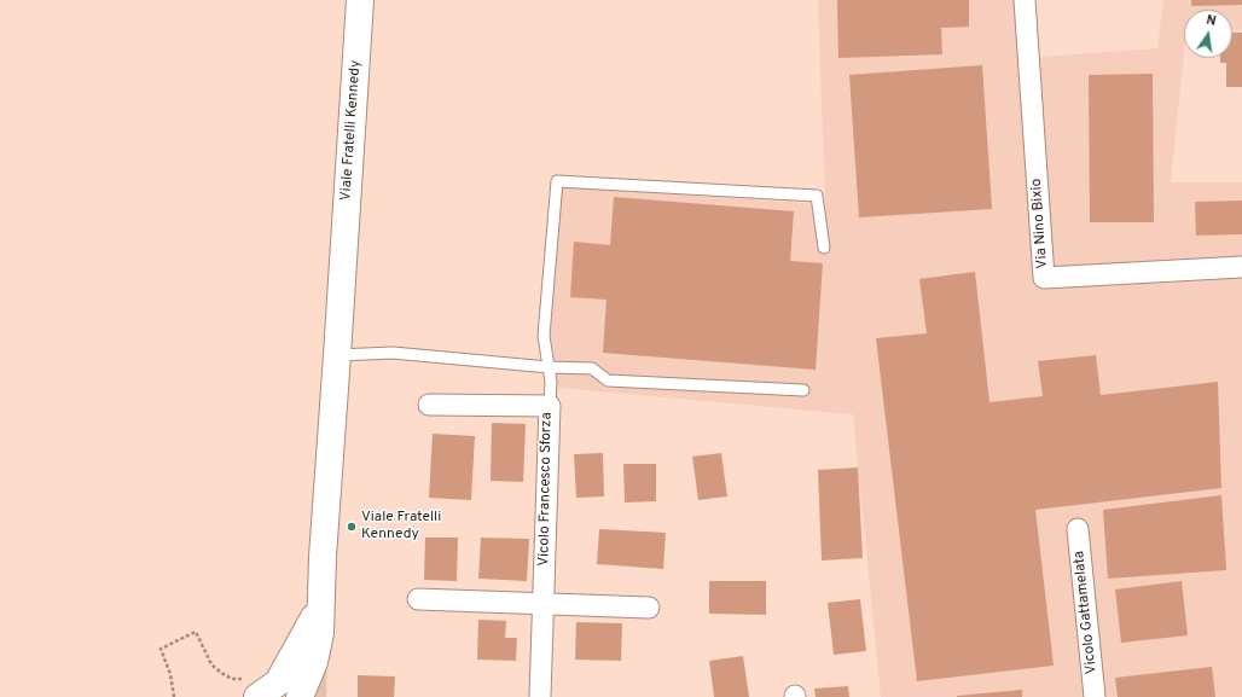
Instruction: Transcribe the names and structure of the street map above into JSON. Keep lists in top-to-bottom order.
{
  "streets": {
    "street": [
      "Viale Fratelli Kennedy",
      "Via Nino Bixio",
      "Vicolo Francesco Sforza",
      "Vicolo Gattamelata"
    ]
  },
  "places": ["Viale Fratelli Kennedy"],
  "north": "top"
}
